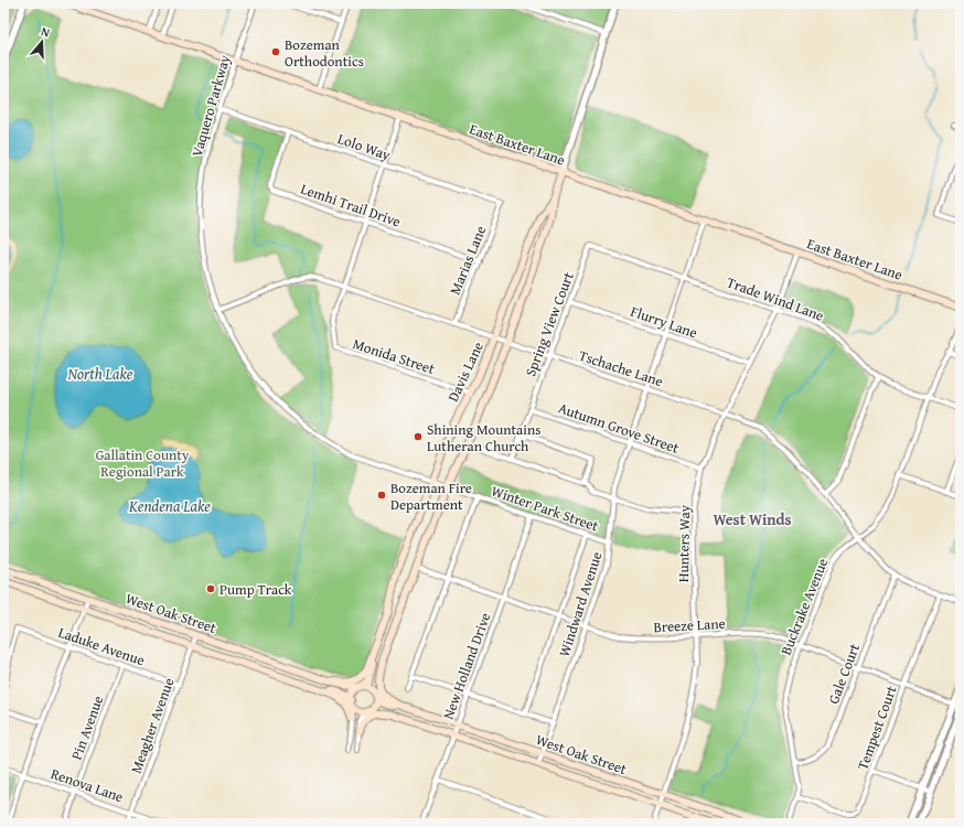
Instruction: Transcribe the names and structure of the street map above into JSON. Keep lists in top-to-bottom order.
{
  "streets": {
    "main road": ["East Baxter Lane", "Davis Lane", "West Oak Street"],
    "street": [
      "Vaquero Parkway",
      "Lolo Way",
      "Lemhi Trail Drive",
      "Marias Lane",
      "Trade Wind Lane",
      "Flurry Lane",
      "Spring View Court",
      "Monida Street",
      "Tschache Lane",
      "Autumn Grove Street",
      "Winter Park Street",
      "Hunters Way",
      "Windward Avenue",
      "Buckrake Avenue",
      "Breeze Lane",
      "Laduke Avenue",
      "New Holland Drive",
      "Gale Court",
      "Meagher Avenue",
      "Pin Avenue",
      "Tempest Court",
      "Renova Lane"
    ]
  },
  "crossings": [
    ["Vaquero Parkway", "East Baxter Lane"],
    ["Vaquero Parkway", "Lolo Way"],
    ["Vaquero Parkway", "Tschache Lane"],
    ["Vaquero Parkway", "Davis Lane"],
    ["Vaquero Parkway", "Winter Park Street"],
    ["East Baxter Lane", "Davis Lane"],
    ["East Baxter Lane", "Hunters Way"],
    ["East Baxter Lane", "Windward Avenue"],
    ["Lolo Way", "Lemhi Trail Drive"],
    ["Lolo Way", "Marias Lane"],
    ["Lemhi Trail Drive", "Marias Lane"],
    ["Marias Lane", "Tschache Lane"],
    ["Trade Wind Lane", "Spring View Court"],
    ["Trade Wind Lane", "Hunters Way"],
    ["Trade Wind Lane", "Windward Avenue"],
    ["Trade Wind Lane", "Buckrake Avenue"],
    ["Flurry Lane", "Spring View Court"],
    ["Flurry Lane", "Hunters Way"],
    ["Flurry Lane", "Windward Avenue"],
    ["Spring View Court", "Tschache Lane"],
    ["Spring View Court", "Autumn Grove Street"],
    ["Monida Street", "Tschache Lane"],
    ["Monida Street", "Davis Lane"],
    ["Tschache Lane", "Davis Lane"],
    ["Tschache Lane", "Hunters Way"],
    ["Tschache Lane", "Windward Avenue"],
    ["Tschache Lane", "Buckrake Avenue"],
    ["Tschache Lane", "Gale Court"],
    ["Tschache Lane", "Tempest Court"],
    ["Davis Lane", "Winter Park Street"],
    ["Davis Lane", "Breeze Lane"],
    ["Autumn Grove Street", "Hunters Way"],
    ["Autumn Grove Street", "Windward Avenue"],
    ["Winter Park Street", "Windward Avenue"],
    ["Winter Park Street", "New Holland Drive"],
    ["Hunters Way", "West Oak Street"],
    ["Hunters Way", "Breeze Lane"],
    ["Windward Avenue", "West Oak Street"],
    ["Windward Avenue", "Breeze Lane"],
    ["Buckrake Avenue", "Breeze Lane"],
    ["Buckrake Avenue", "Gale Court"],
    ["Buckrake Avenue", "Tempest Court"],
    ["West Oak Street", "New Holland Drive"],
    ["West Oak Street", "Meagher Avenue"],
    ["Breeze Lane", "New Holland Drive"],
    ["Breeze Lane", "Gale Court"],
    ["Breeze Lane", "Tempest Court"],
    ["Laduke Avenue", "Meagher Avenue"],
    ["Laduke Avenue", "Pin Avenue"],
    ["Meagher Avenue", "Renova Lane"],
    ["Pin Avenue", "Renova Lane"]
  ],
  "districts": ["West Winds"],
  "water": ["North Lake", "Kendena Lake"],
  "parks": ["Gallatin County Regional Park"],
  "places": [
    "Bozeman Orthodontics",
    "Shining Mountains Lutheran Church",
    "Bozeman Fire Department",
    "Pump Track"
  ],
  "north": "top"
}
